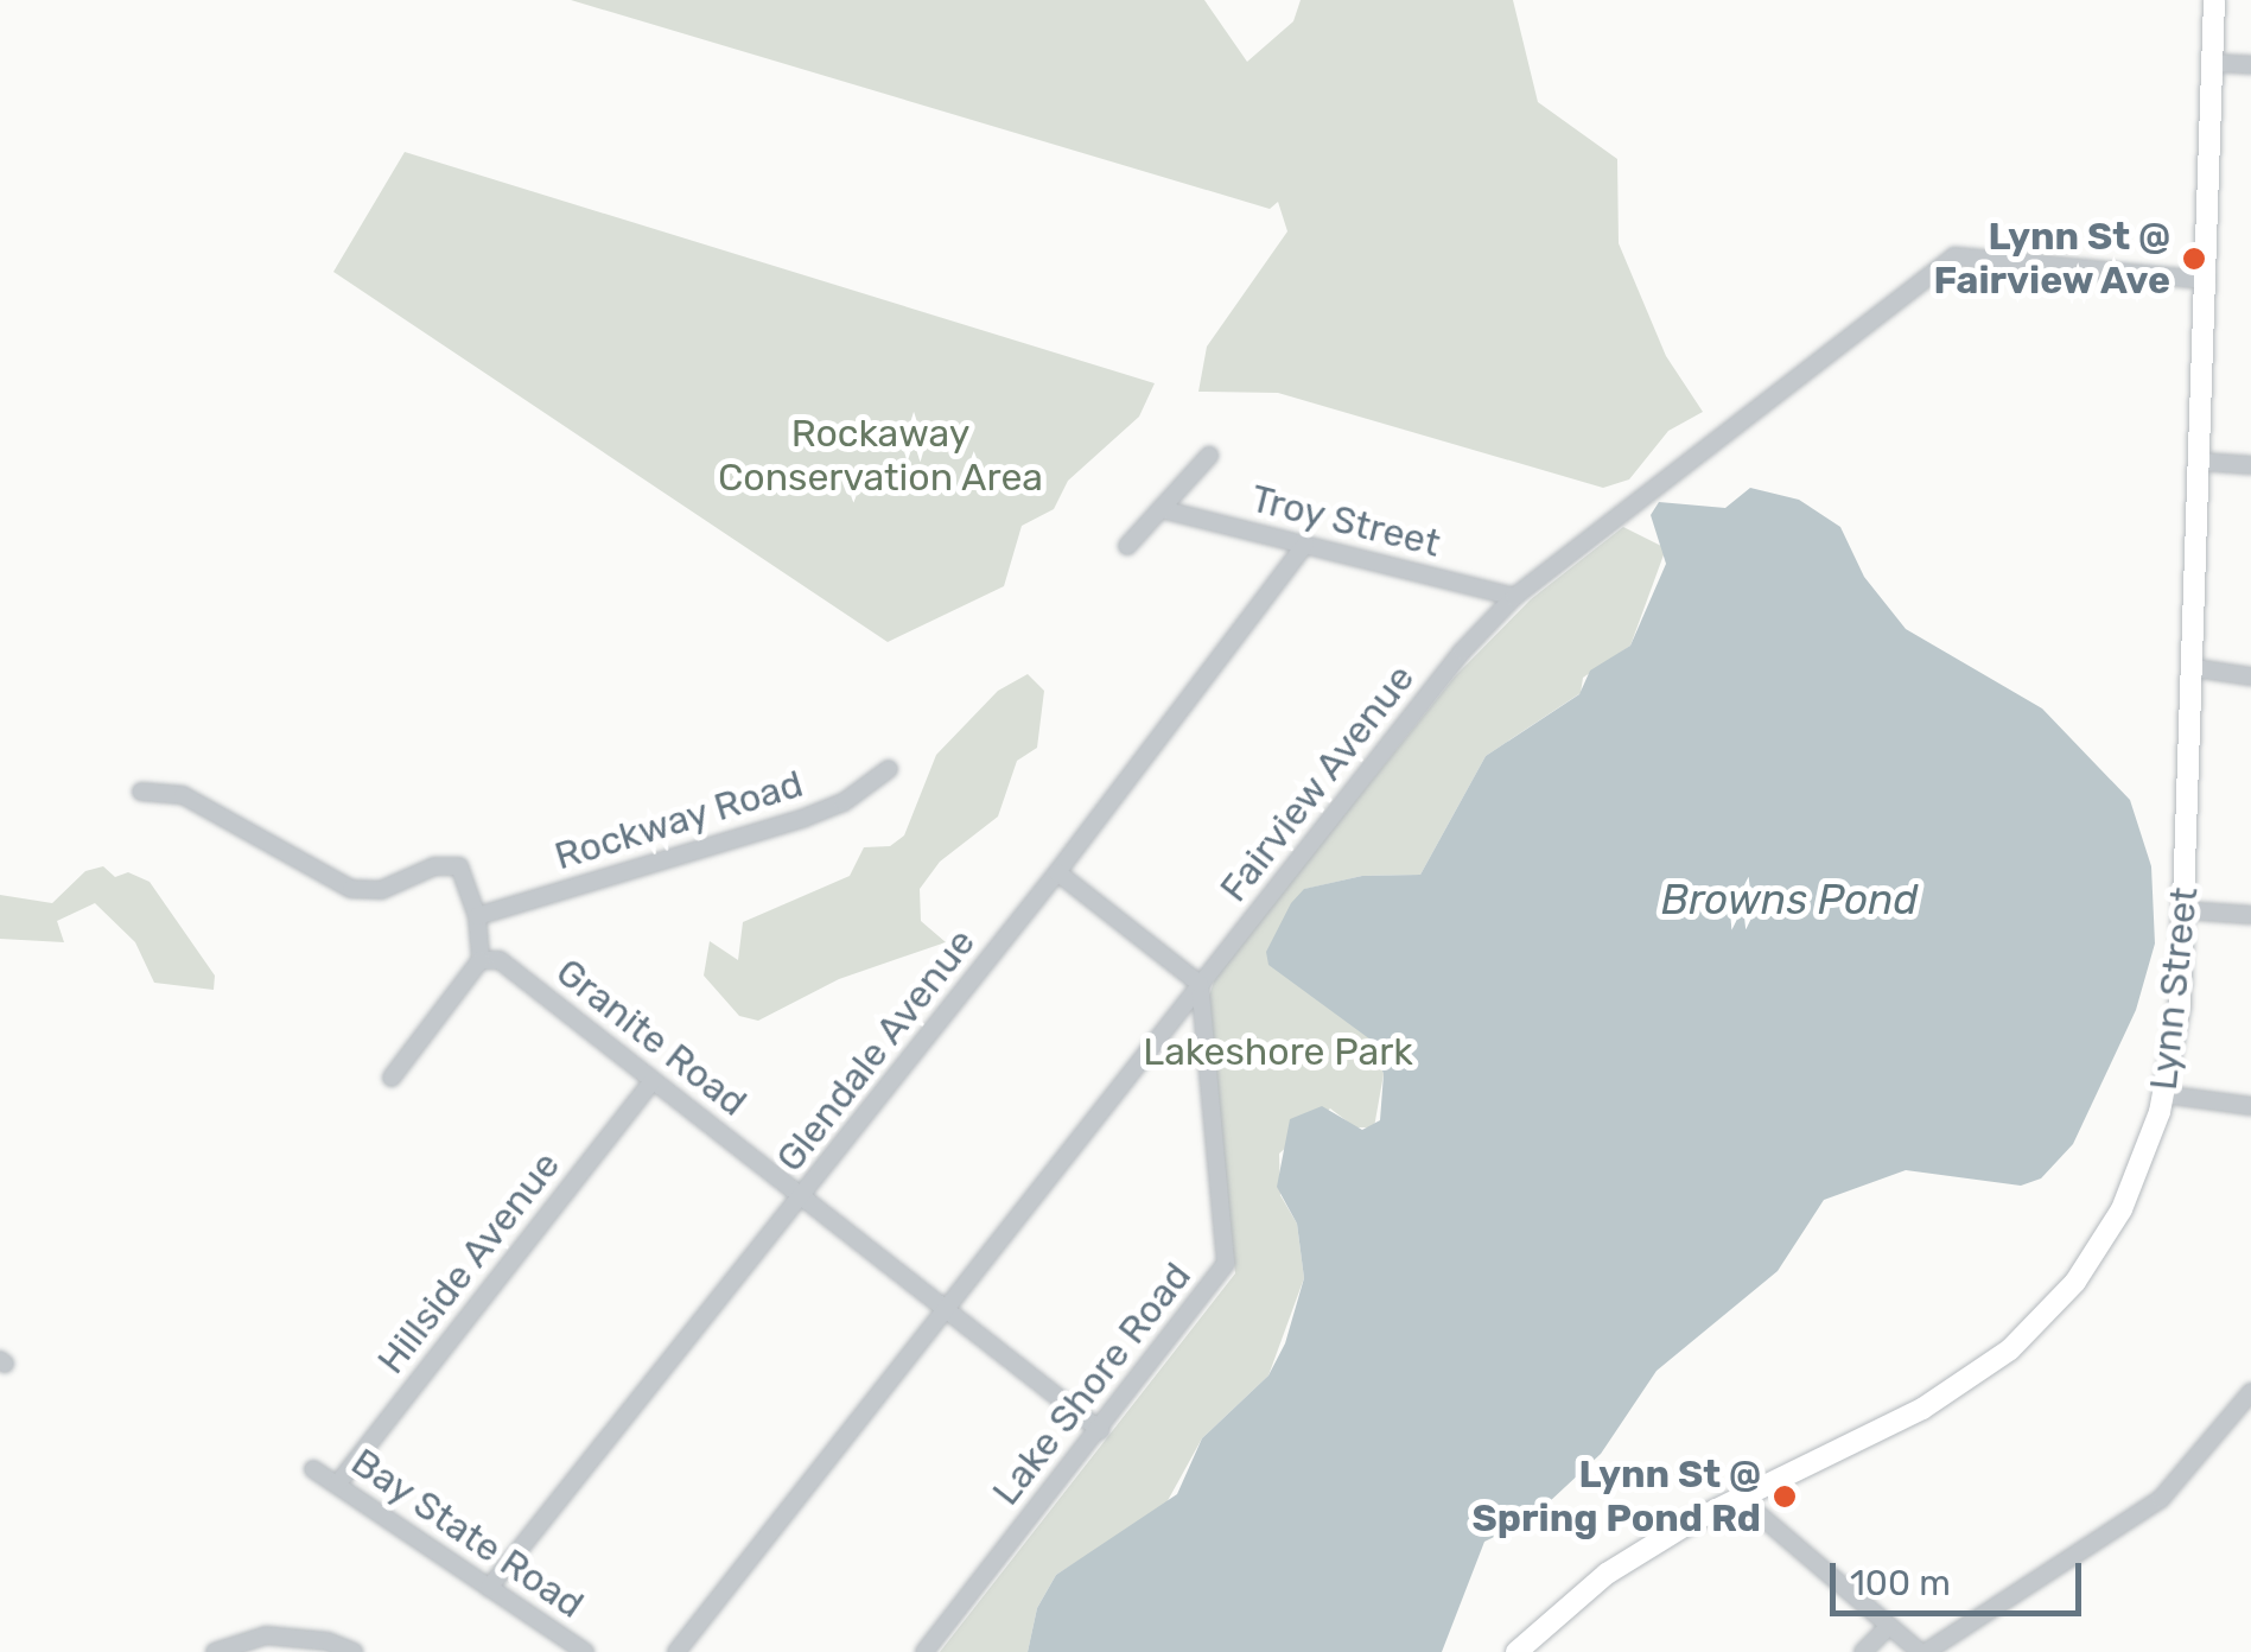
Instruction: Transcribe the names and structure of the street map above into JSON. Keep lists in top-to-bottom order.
{
  "streets": {
    "main road": ["Lynn Street"],
    "street": [
      "Troy Street",
      "Fairview Avenue",
      "Rockway Road",
      "Granite Road",
      "Glendale Avenue",
      "Hillside Avenue",
      "Lake Shore Road",
      "Bay State Road"
    ]
  },
  "crossings": [
    ["Troy Street", "Fairview Avenue"],
    ["Troy Street", "Glendale Avenue"],
    ["Fairview Avenue", "Lynn Street"],
    ["Fairview Avenue", "Granite Road"],
    ["Fairview Avenue", "Lake Shore Road"],
    ["Granite Road", "Glendale Avenue"],
    ["Granite Road", "Hillside Avenue"],
    ["Granite Road", "Lake Shore Road"],
    ["Glendale Avenue", "Bay State Road"],
    ["Hillside Avenue", "Bay State Road"]
  ],
  "water": ["Browns Pond"],
  "parks": ["Rockaway Conservation Area", "Lakeshore Park"],
  "places": ["Lynn St @ Fairview Ave", "Lynn St @ Spring Pond Rd"],
  "scale_bar": "100 m"
}
